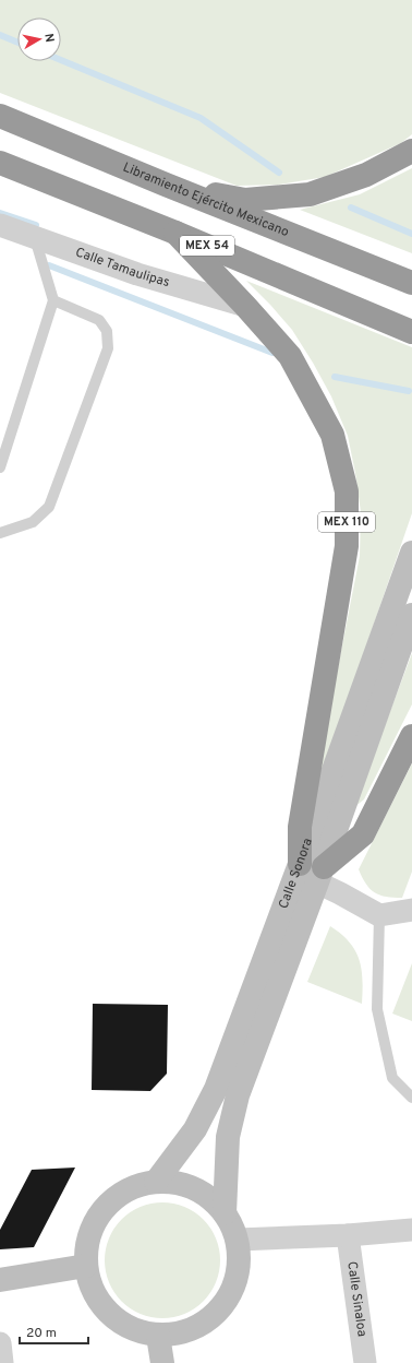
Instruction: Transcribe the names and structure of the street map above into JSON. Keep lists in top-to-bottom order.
{
  "streets": {
    "highway": ["Libramiento Ejército Mexicano", "MEX 54", "MEX 110"],
    "street": ["Calle Tamaulipas", "Calle Sonora", "Calle Sinaloa"]
  },
  "crossings": [
    ["MEX 54", "MEX 110"],
    ["Calle Tamaulipas", "MEX 110"],
    ["MEX 110", "Calle Sonora"]
  ],
  "scale_bar": "20 m",
  "north": "right"
}
